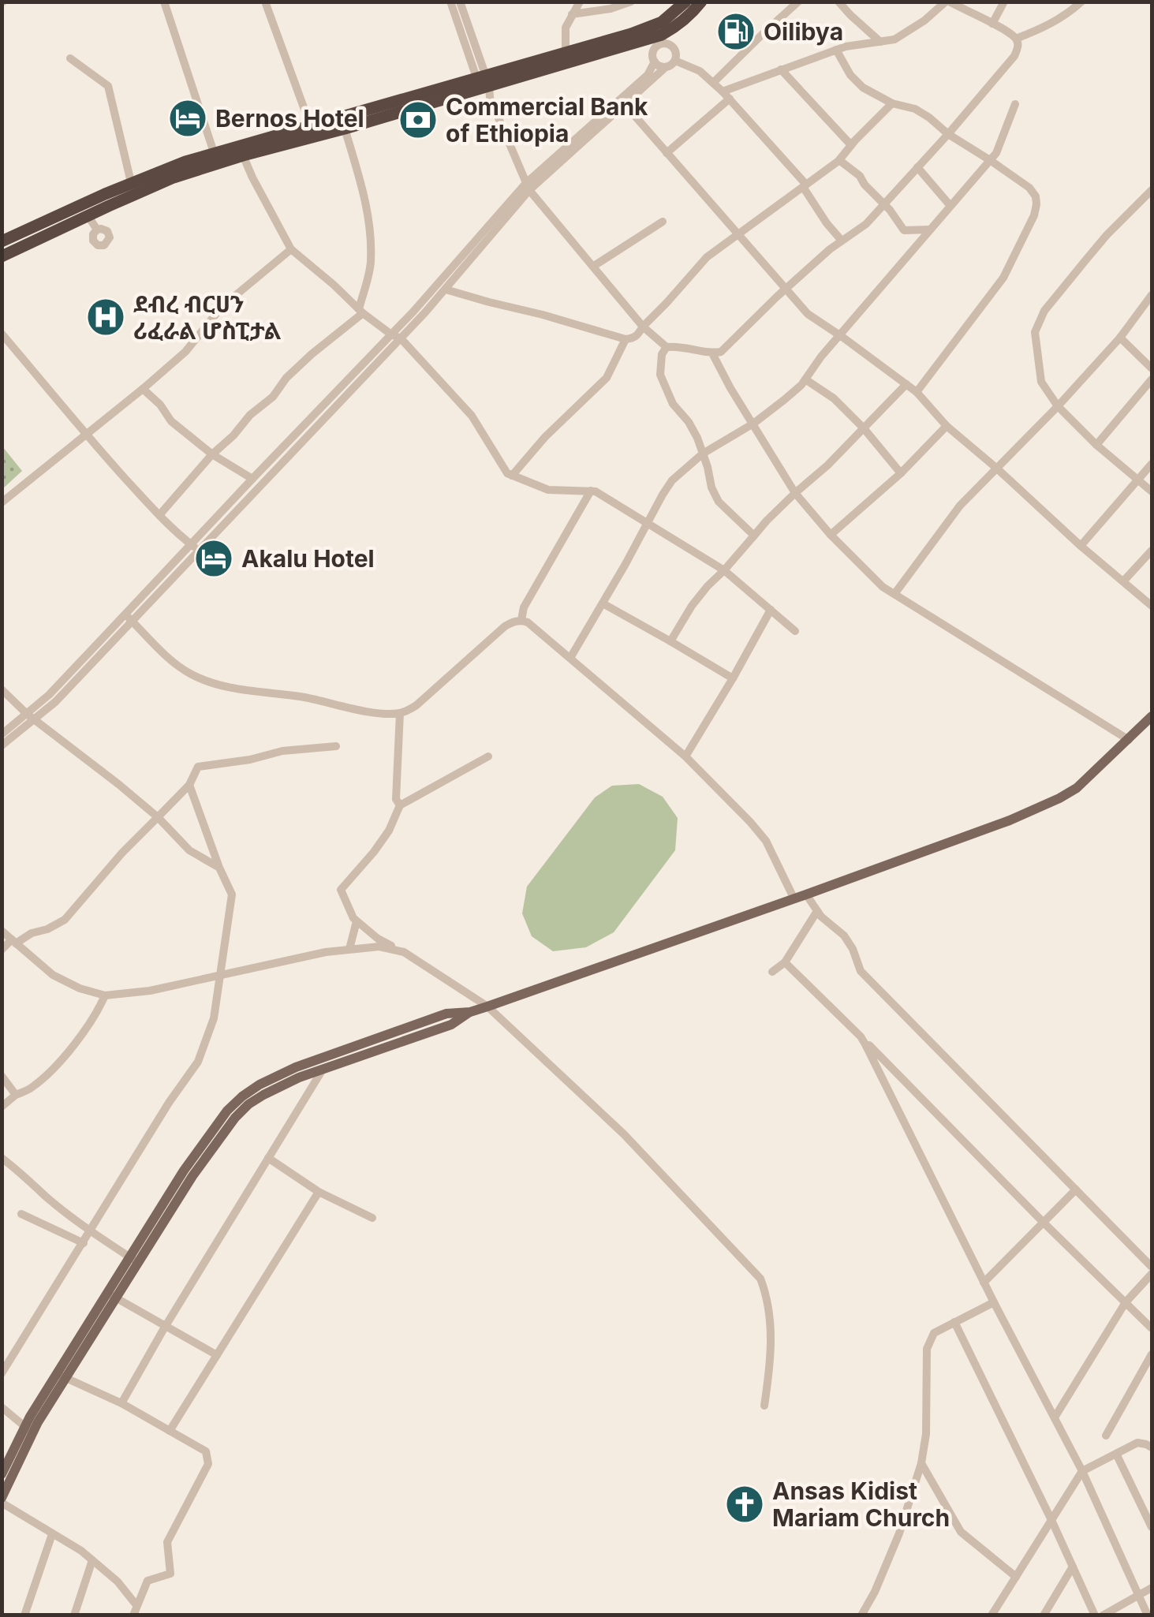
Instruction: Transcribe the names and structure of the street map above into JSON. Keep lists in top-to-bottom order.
{
  "places": {
    "fuel station": ["Oilibya"],
    "hotel": ["Bernos Hotel", "Akalu Hotel"],
    "bank": ["Commercial Bank of Ethiopia"],
    "hospital": ["ደብረ ብርሀን ሪፈራል ሆስፒታል"],
    "church": ["Ansas Kidist Mariam Church"]
  }
}
